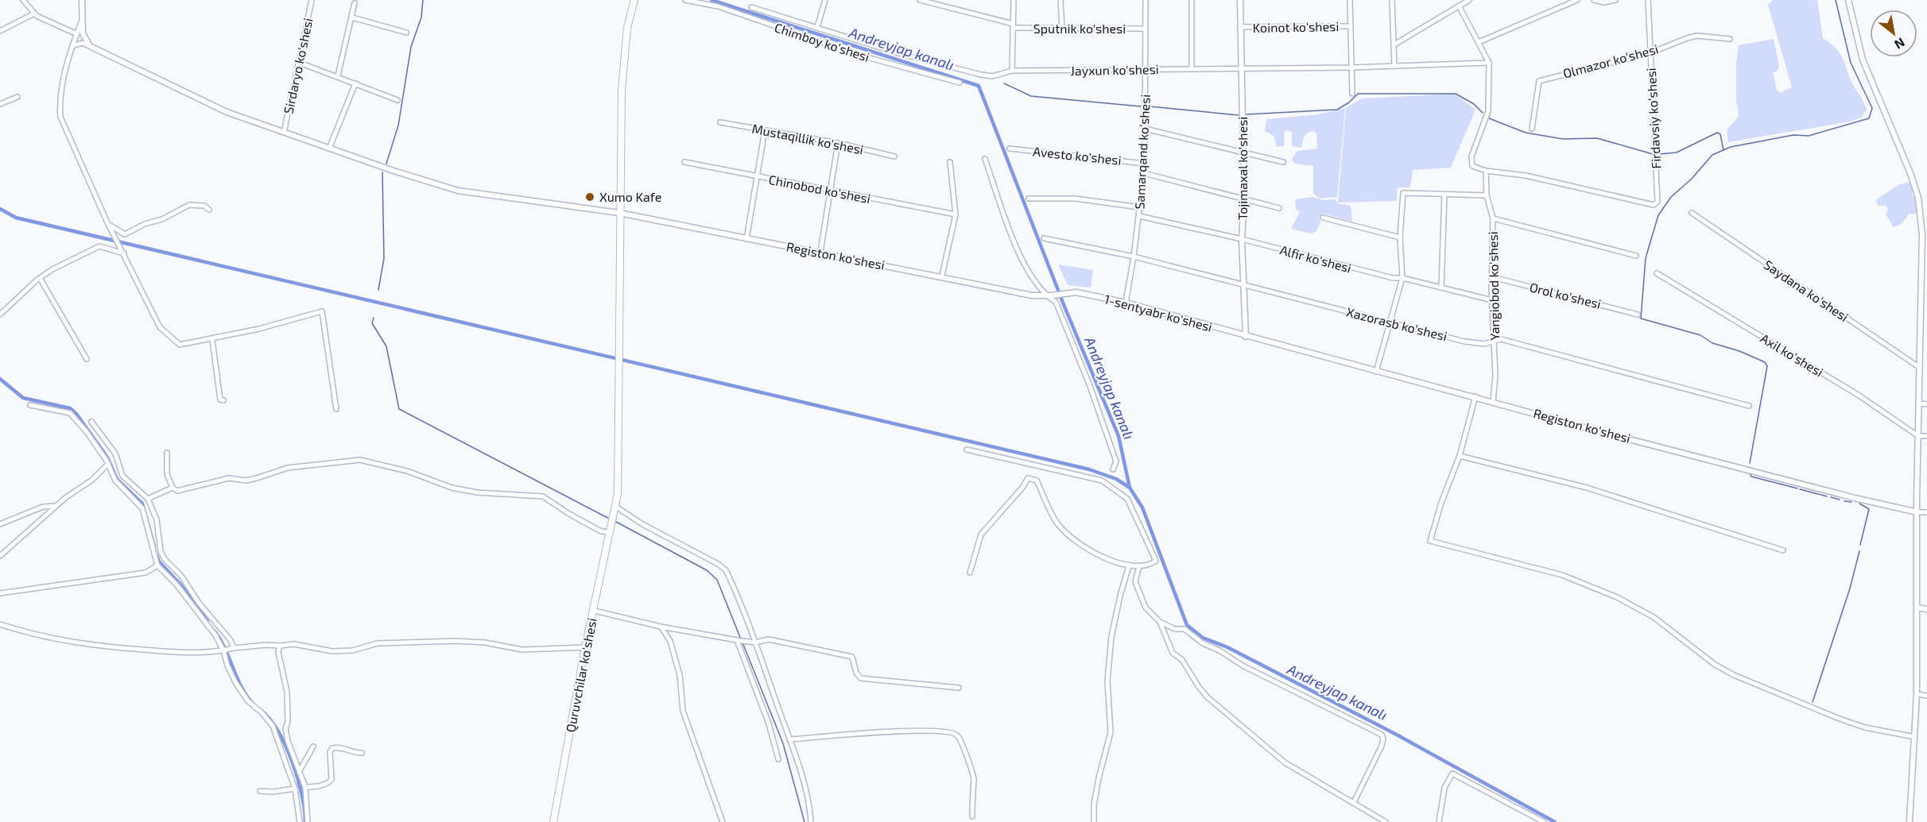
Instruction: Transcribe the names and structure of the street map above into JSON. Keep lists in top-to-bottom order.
{
  "streets": {
    "main road": ["Quruvchilar ko'shesi"],
    "street": [
      "Koinot ko'shesi",
      "Sputnik ko'shesi",
      "Chimboy ko'shesi",
      "Olmazor ko'shesi",
      "Sirdaryo ko'shesi",
      "Jayxun ko'shesi",
      "Firdavsiy ko'shesi",
      "Mustaqillik ko'shesi",
      "Samarqand ko'shesi",
      "Avesto ko'shesi",
      "Tojimaxal ko'shesi",
      "Chinobod ko'shesi",
      "Registon ko'shesi",
      "Alfir ko'shesi",
      "Yangiobod ko'shesi",
      "Saydana ko'shesi",
      "Orol ko'shesi",
      "1-sentyabr ko'shesi",
      "Xazorasb ko'shesi",
      "Axil ko'shesi"
    ]
  },
  "crossings": [
    ["Koinot ko'shesi", "Tojimaxal ko'shesi"],
    ["Sputnik ko'shesi", "Samarqand ko'shesi"],
    ["Olmazor ko'shesi", "Firdavsiy ko'shesi"],
    ["Sirdaryo ko'shesi", "Registon ko'shesi"],
    ["Jayxun ko'shesi", "Samarqand ko'shesi"],
    ["Jayxun ko'shesi", "Tojimaxal ko'shesi"],
    ["Firdavsiy ko'shesi", "Yangiobod ko'shesi"],
    ["Samarqand ko'shesi", "Avesto ko'shesi"],
    ["Samarqand ko'shesi", "Alfir ko'shesi"],
    ["Samarqand ko'shesi", "1-sentyabr ko'shesi"],
    ["Samarqand ko'shesi", "Xazorasb ko'shesi"],
    ["Tojimaxal ko'shesi", "Registon ko'shesi"],
    ["Tojimaxal ko'shesi", "Alfir ko'shesi"],
    ["Tojimaxal ko'shesi", "1-sentyabr ko'shesi"],
    ["Tojimaxal ko'shesi", "Xazorasb ko'shesi"],
    ["Registon ko'shesi", "Yangiobod ko'shesi"],
    ["Registon ko'shesi", "1-sentyabr ko'shesi"],
    ["Registon ko'shesi", "Quruvchilar ko'shesi"],
    ["Alfir ko'shesi", "Yangiobod ko'shesi"],
    ["Yangiobod ko'shesi", "Orol ko'shesi"],
    ["Yangiobod ko'shesi", "Xazorasb ko'shesi"]
  ],
  "water": ["Andreyjap kanalı"],
  "places": ["Xumo Kafe"],
  "north": "bottom right"
}
